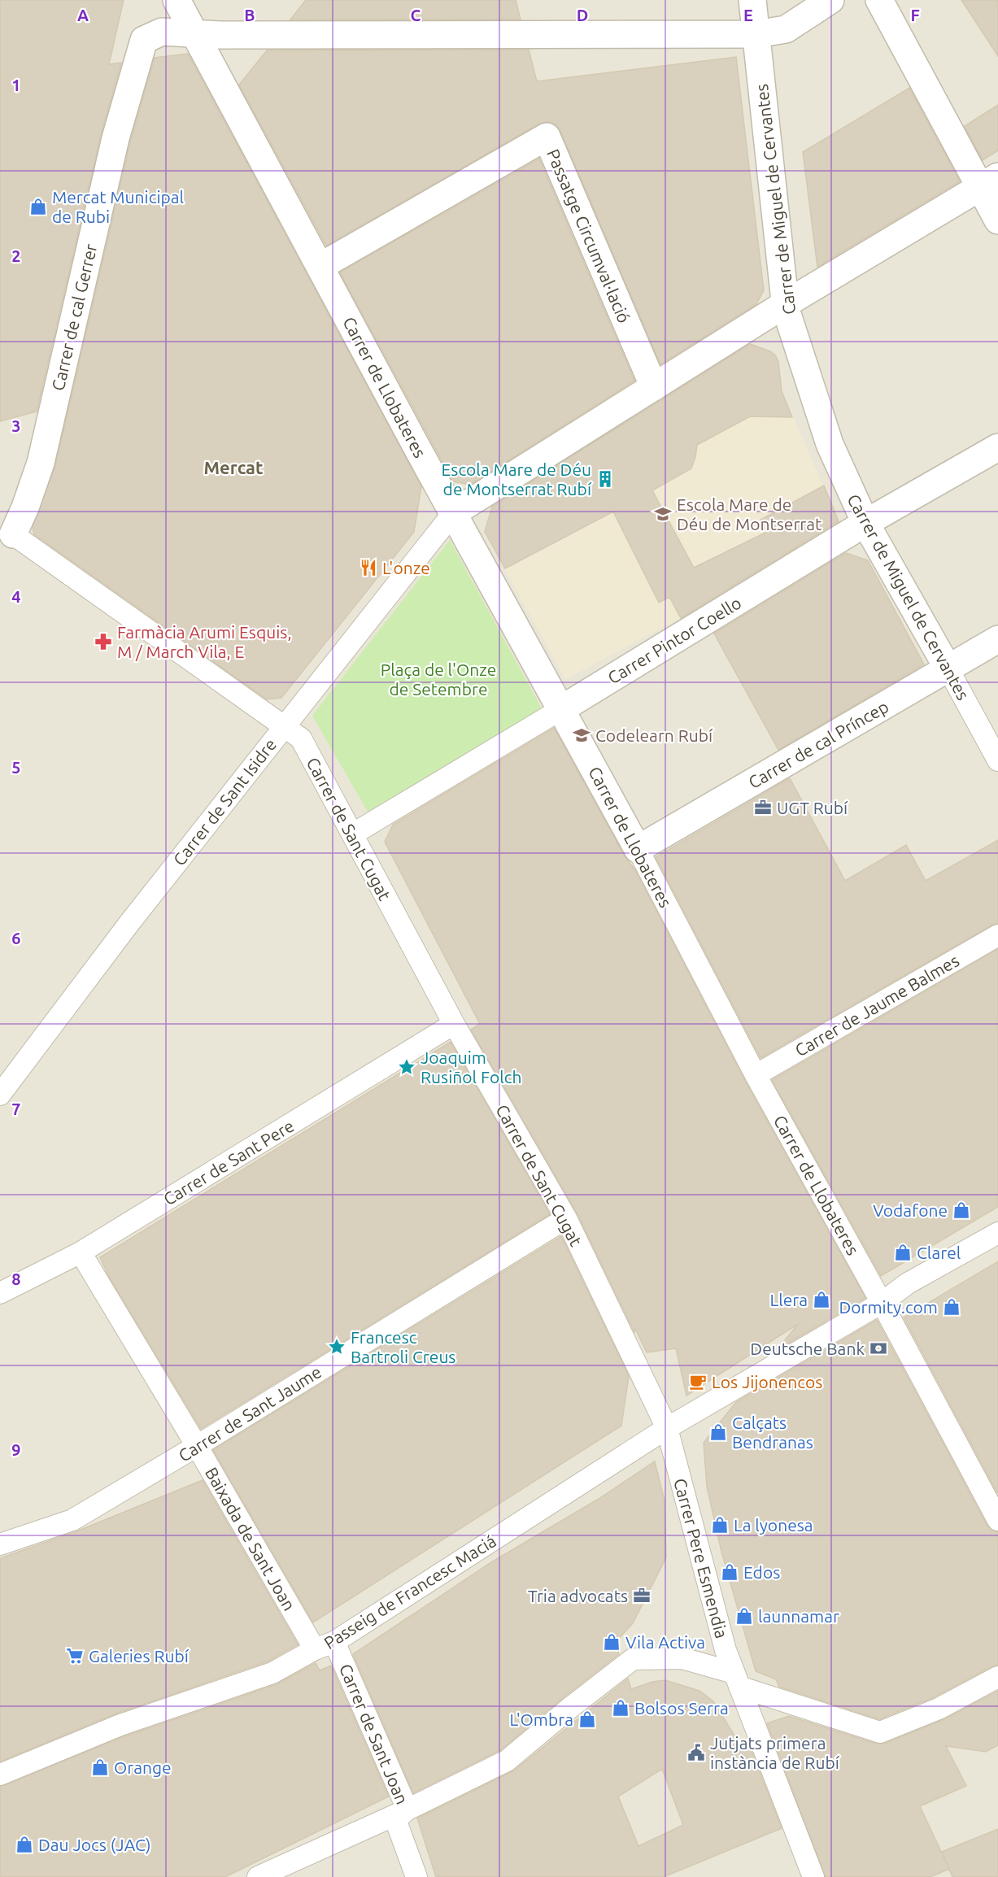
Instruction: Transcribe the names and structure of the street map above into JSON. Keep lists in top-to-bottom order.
{
  "streets": {
    "street": [
      "Carrer de Miguel de Cervantes",
      "Passatge Circumval·lació",
      "Carrer de cal Gerrer",
      "Carrer de Llobateres",
      "Carrer Pintor Coello",
      "Carrer de cal Príncep",
      "Carrer de Sant Isidre",
      "Carrer de Sant Cugat",
      "Carrer de Jaume Balmes",
      "Carrer de Sant Pere",
      "Carrer de Sant Jaume",
      "Baixada de Sant Joan",
      "Carrer Pere Esmendia",
      "Passeig de Francesc Maciá",
      "Carrer de Sant Joan"
    ]
  },
  "crossings": [
    ["Carrer de Miguel de Cervantes", "Carrer de cal Gerrer"],
    ["Carrer de Miguel de Cervantes", "Carrer Pintor Coello"],
    ["Carrer de Miguel de Cervantes", "Carrer de cal Príncep"],
    ["Passatge Circumval·lació", "Carrer de Llobateres"],
    ["Carrer de cal Gerrer", "Carrer de Llobateres"],
    ["Carrer de cal Gerrer", "Carrer de Sant Cugat"],
    ["Carrer de Llobateres", "Carrer Pintor Coello"],
    ["Carrer de Llobateres", "Carrer de cal Príncep"],
    ["Carrer de Llobateres", "Carrer de Sant Isidre"],
    ["Carrer de Llobateres", "Carrer de Jaume Balmes"],
    ["Carrer de Llobateres", "Passeig de Francesc Maciá"],
    ["Carrer Pintor Coello", "Carrer de Sant Cugat"],
    ["Carrer de Sant Isidre", "Carrer de Sant Cugat"],
    ["Carrer de Sant Cugat", "Carrer de Sant Pere"],
    ["Carrer de Sant Cugat", "Carrer de Sant Jaume"],
    ["Carrer de Sant Cugat", "Carrer Pere Esmendia"],
    ["Carrer de Sant Cugat", "Passeig de Francesc Maciá"],
    ["Carrer de Sant Pere", "Baixada de Sant Joan"],
    ["Carrer de Sant Jaume", "Baixada de Sant Joan"],
    ["Baixada de Sant Joan", "Passeig de Francesc Maciá"],
    ["Carrer Pere Esmendia", "Passeig de Francesc Maciá"],
    ["Passeig de Francesc Maciá", "Carrer de Sant Joan"]
  ],
  "districts": ["Mercat"],
  "parks": ["Plaça de l'Onze de Setembre"],
  "places": {
    "shop": [
      "Mercat Municipal de Rubi",
      "Vodafone",
      "Clarel",
      "Llera",
      "Dormity.com",
      "Calçats Bendranas",
      "La lyonesa",
      "Edos",
      "launnamar",
      "Vila Activa",
      "Bolsos Serra",
      "L'Ombra",
      "Orange",
      "Dau Jocs (JAC)"
    ],
    "building": ["Escola Mare de Déu de Montserrat Rubí"],
    "school or university": ["Escola Mare de Déu de Montserrat", "Codelearn Rubí"],
    "restaurant": ["L'onze"],
    "pharmacy": ["Farmàcia Arumi Esquis, M / March Vila, E"],
    "office": ["UGT Rubí", "Tria advocats"],
    "place": ["Joaquim Rusiñol Folch", "Francesc Bartroli Creus"],
    "bank": ["Deutsche Bank"],
    "cafe": ["Los Jijonencos"],
    "supermarket": ["Galeries Rubí"],
    "public building": ["Jutjats primera instància de Rubí"]
  },
  "grid": {
    "columns": [
      "A",
      "B",
      "C",
      "D",
      "E",
      "F"
    ],
    "rows": [
      "1",
      "2",
      "3",
      "4",
      "5",
      "6",
      "7",
      "8",
      "9"
    ]
  }
}
